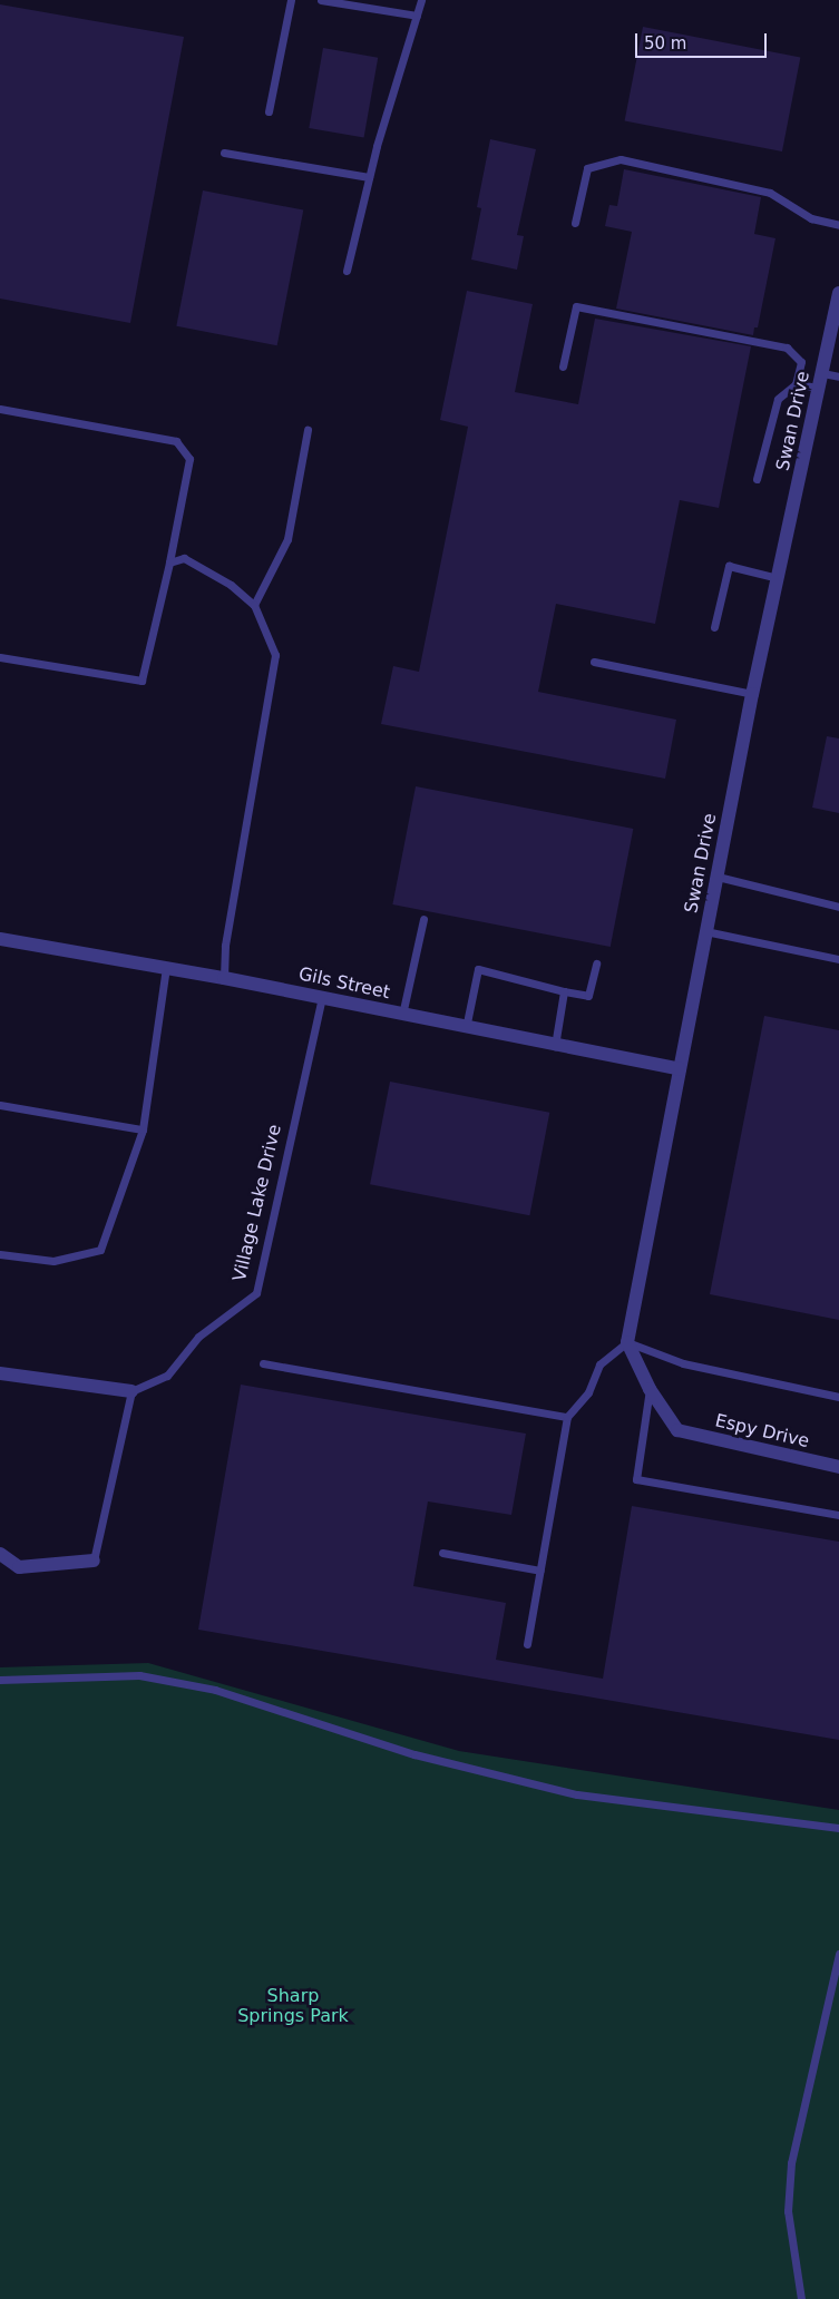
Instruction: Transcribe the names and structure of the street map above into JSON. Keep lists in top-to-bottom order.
{
  "streets": {
    "street": ["Swan Drive", "Gils Street", "Espy Drive"],
    "lane": ["Village Lake Drive"]
  },
  "crossings": [
    ["Swan Drive", "Gils Street"],
    ["Gils Street", "Village Lake Drive"]
  ],
  "parks": ["Sharp Springs Park"],
  "scale_bar": "50 m"
}
